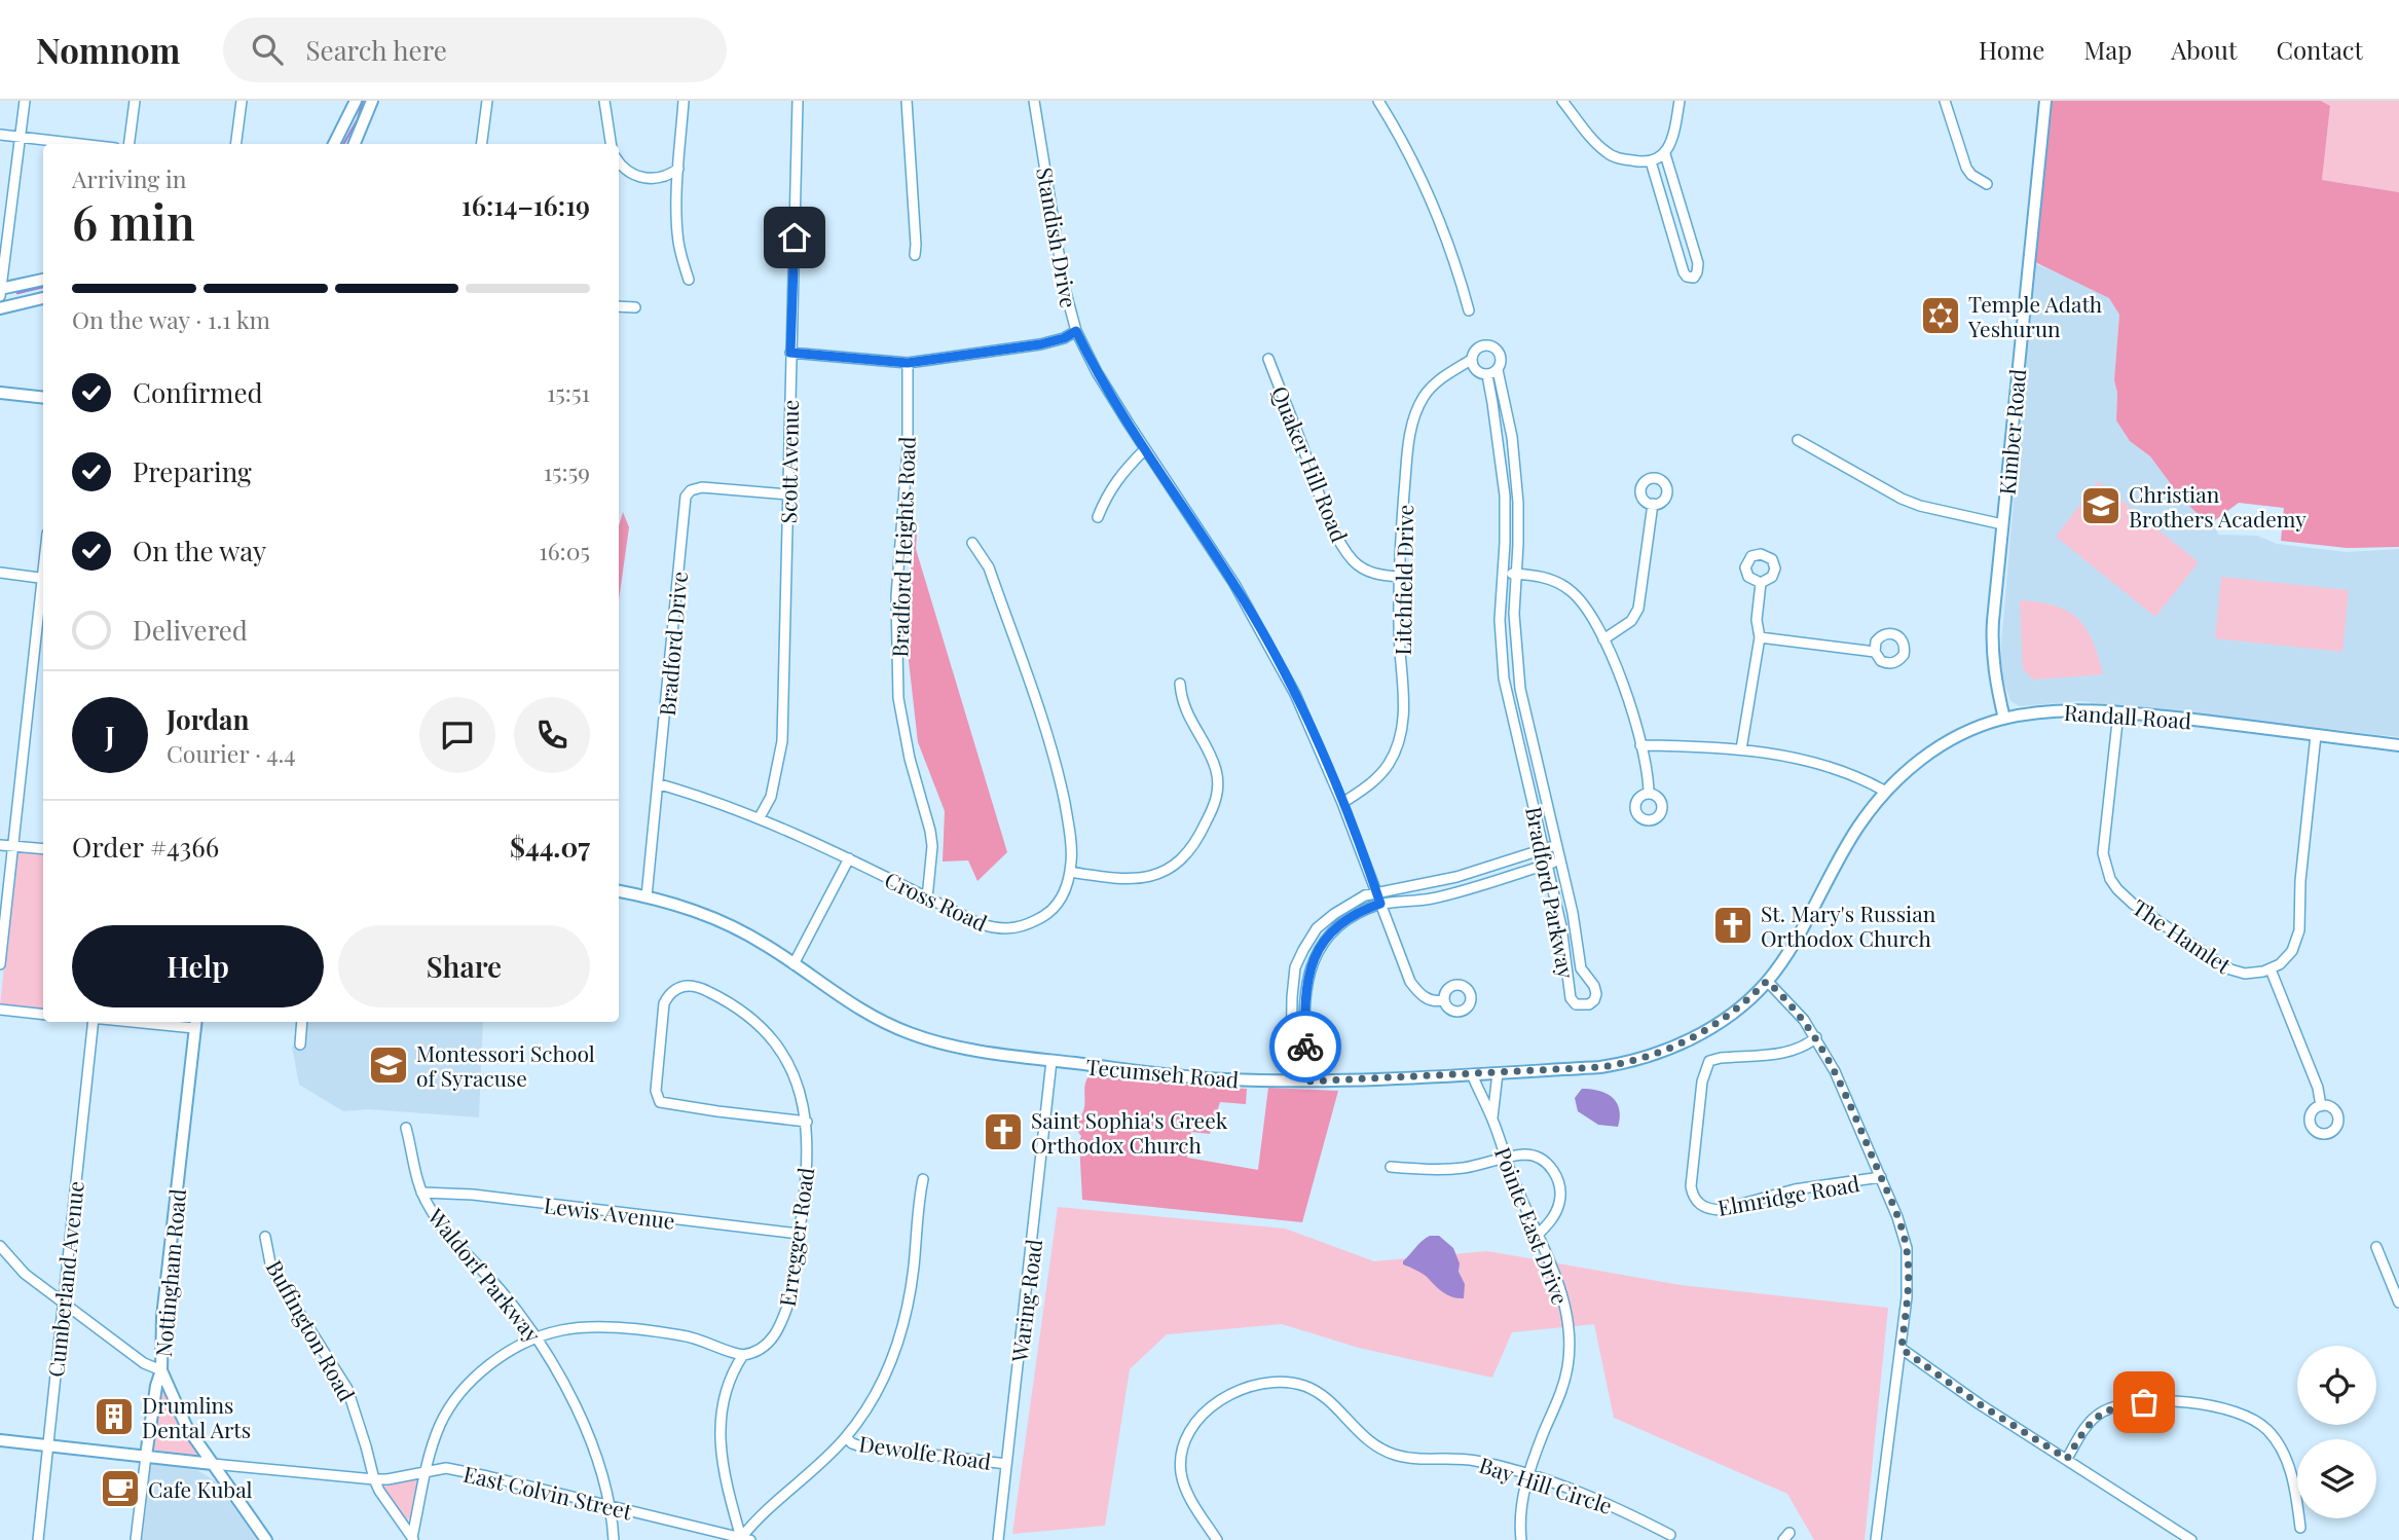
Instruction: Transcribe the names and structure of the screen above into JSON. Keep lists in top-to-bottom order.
{
  "streets": {
    "street": [
      "Standish Drive",
      "Kimber Road",
      "Scott Avenue",
      "Quaker Hill Road",
      "Bradford Heights Road",
      "Litchfield Drive",
      "Bradford Drive",
      "Randall Road",
      "Bradford Parkway",
      "Cross Road",
      "The Hamlet",
      "Tecumseh Road",
      "Elmridge Road",
      "Lewis Avenue",
      "Pointe East Drive",
      "Erregger Road",
      "Nottingham Road",
      "Waldorf Parkway",
      "Cumberland Avenue",
      "Waring Road",
      "Buffington Road",
      "Dewolfe Road",
      "Bay Hill Circle",
      "East Colvin Street"
    ]
  },
  "crossings": [
    ["Standish Drive", "Litchfield Drive"],
    ["Kimber Road", "Randall Road"],
    ["Scott Avenue", "Bradford Drive"],
    ["Scott Avenue", "Cross Road"],
    ["Quaker Hill Road", "Litchfield Drive"],
    ["Bradford Heights Road", "Cross Road"],
    ["Litchfield Drive", "Bradford Parkway"],
    ["Bradford Drive", "Cross Road"],
    ["Bradford Drive", "Tecumseh Road"],
    ["Randall Road", "The Hamlet"],
    ["Randall Road", "Tecumseh Road"],
    ["Tecumseh Road", "Pointe East Drive"],
    ["Tecumseh Road", "Waring Road"],
    ["Lewis Avenue", "Erregger Road"],
    ["Lewis Avenue", "Waldorf Parkway"],
    ["Pointe East Drive", "Bay Hill Circle"],
    ["Nottingham Road", "East Colvin Street"],
    ["Waldorf Parkway", "East Colvin Street"],
    ["Cumberland Avenue", "East Colvin Street"],
    ["Waring Road", "Dewolfe Road"],
    ["Buffington Road", "East Colvin Street"]
  ],
  "places": {
    "synagogue": ["Temple Adath Yeshurun"],
    "school or university": ["Christian Brothers Academy", "Montessori School of Syracuse"],
    "church": ["St. Mary's Russian Orthodox Church", "Saint Sophia's Greek Orthodox Church"],
    "building": ["Drumlins Dental Arts"],
    "cafe": ["Cafe Kubal"]
  },
  "page": {
    "header": "Nomnom",
    "search": "Search here",
    "nav": [
      "Home",
      "Map",
      "About",
      "Contact"
    ],
    "heading": ["6 min", "Arriving in", "16:14–16:19"],
    "panel": [
      "Jordan",
      "Courier · 4.4",
      "Order #4366",
      "$44.07"
    ],
    "bar": "On the way · 1.1 km",
    "list": [
      ["Confirmed", "15:51"],
      ["Preparing", "15:59"],
      ["On the way", "16:05"],
      "Delivered"
    ],
    "round": "J",
    "buttons": ["Help", "Share"]
  }
}
